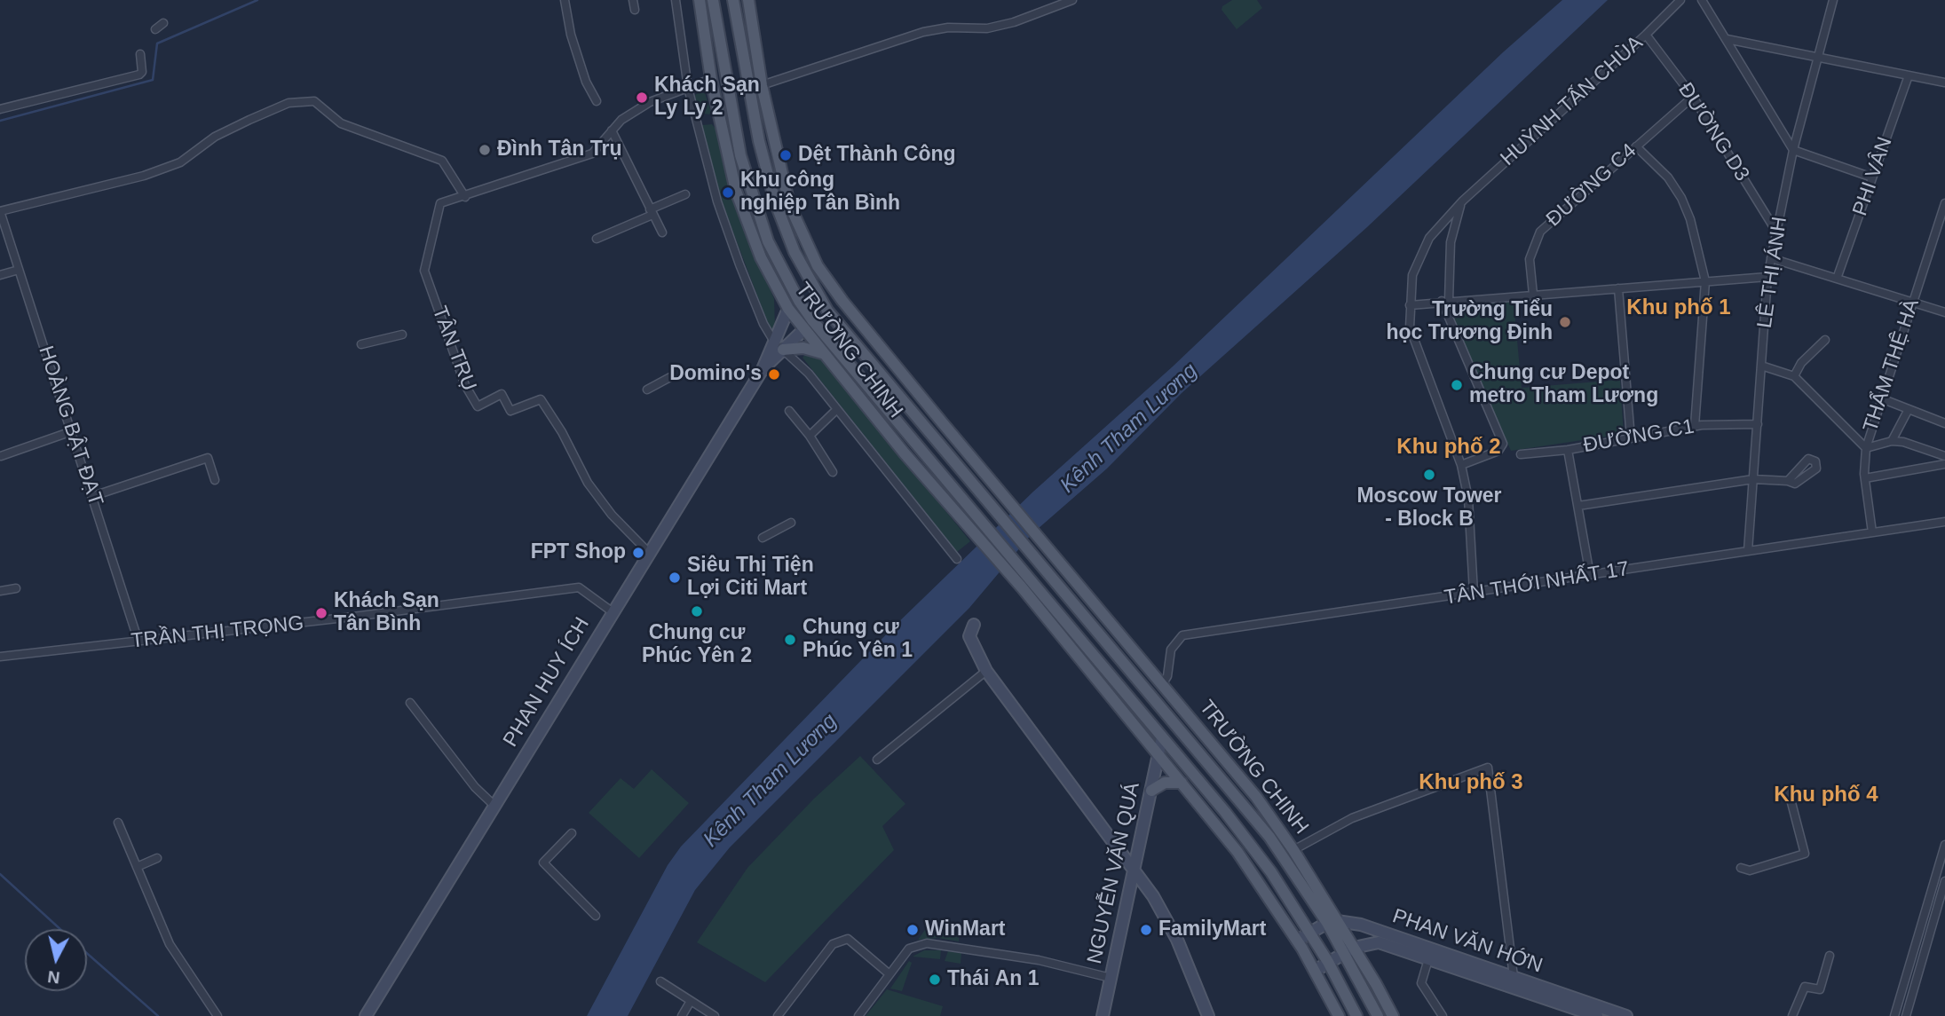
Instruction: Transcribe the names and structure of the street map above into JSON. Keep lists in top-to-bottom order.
{
  "streets": {
    "main road": [
      "TRƯỜNG CHINH",
      "PHAN HUY ÍCH",
      "NGUYỄN VĂN QUÁ",
      "PHAN VĂN HỚN"
    ],
    "street": [
      "HUỲNH TẤN CHÙA",
      "ĐƯỜNG D3",
      "PHI VÂN",
      "ĐƯỜNG C4",
      "LÊ THỊ ÁNH",
      "TÂN TRỤ",
      "THẨM THỆ HÀ",
      "HOÀNG BẬT ĐẠT",
      "ĐƯỜNG C1",
      "TÂN THỚI NHẤT 17",
      "TRẦN THỊ TRỌNG"
    ]
  },
  "crossings": [
    ["HUỲNH TẤN CHÙA", "ĐƯỜNG D3"],
    ["HUỲNH TẤN CHÙA", "TÂN THỚI NHẤT 17"],
    ["ĐƯỜNG D3", "ĐƯỜNG C4"],
    ["ĐƯỜNG D3", "LÊ THỊ ÁNH"],
    ["LÊ THỊ ÁNH", "ĐƯỜNG C1"],
    ["LÊ THỊ ÁNH", "TÂN THỚI NHẤT 17"],
    ["TÂN TRỤ", "PHAN HUY ÍCH"],
    ["TRƯỜNG CHINH", "TÂN THỚI NHẤT 17"],
    ["TRƯỜNG CHINH", "NGUYỄN VĂN QUÁ"],
    ["TRƯỜNG CHINH", "PHAN VĂN HỚN"],
    ["THẨM THỆ HÀ", "TÂN THỚI NHẤT 17"],
    ["HOÀNG BẬT ĐẠT", "TRẦN THỊ TRỌNG"],
    ["TRẦN THỊ TRỌNG", "PHAN HUY ÍCH"]
  ],
  "districts": [
    "Khu phố 1",
    "Khu phố 2",
    "Khu phố 3",
    "Khu phố 4"
  ],
  "water": ["Kênh Tham Lương"],
  "places": [
    "Khách Sạn Ly Ly 2",
    "Đình Tân Trụ",
    "Dệt Thành Công",
    "Khu công nghiệp Tân Bình",
    "Trường Tiểu học Trương Định",
    "Domino's",
    "Chung cư Depot metro Tham Lương",
    "Moscow Tower - Block B",
    "FPT Shop",
    "Siêu Thị Tiện Lợi Citi Mart",
    "Chung cư Phúc Yên 2",
    "Khách Sạn Tân Bình",
    "Chung cư Phúc Yên 1",
    "WinMart",
    "FamilyMart",
    "Thái An 1"
  ],
  "north": "bottom"
}
